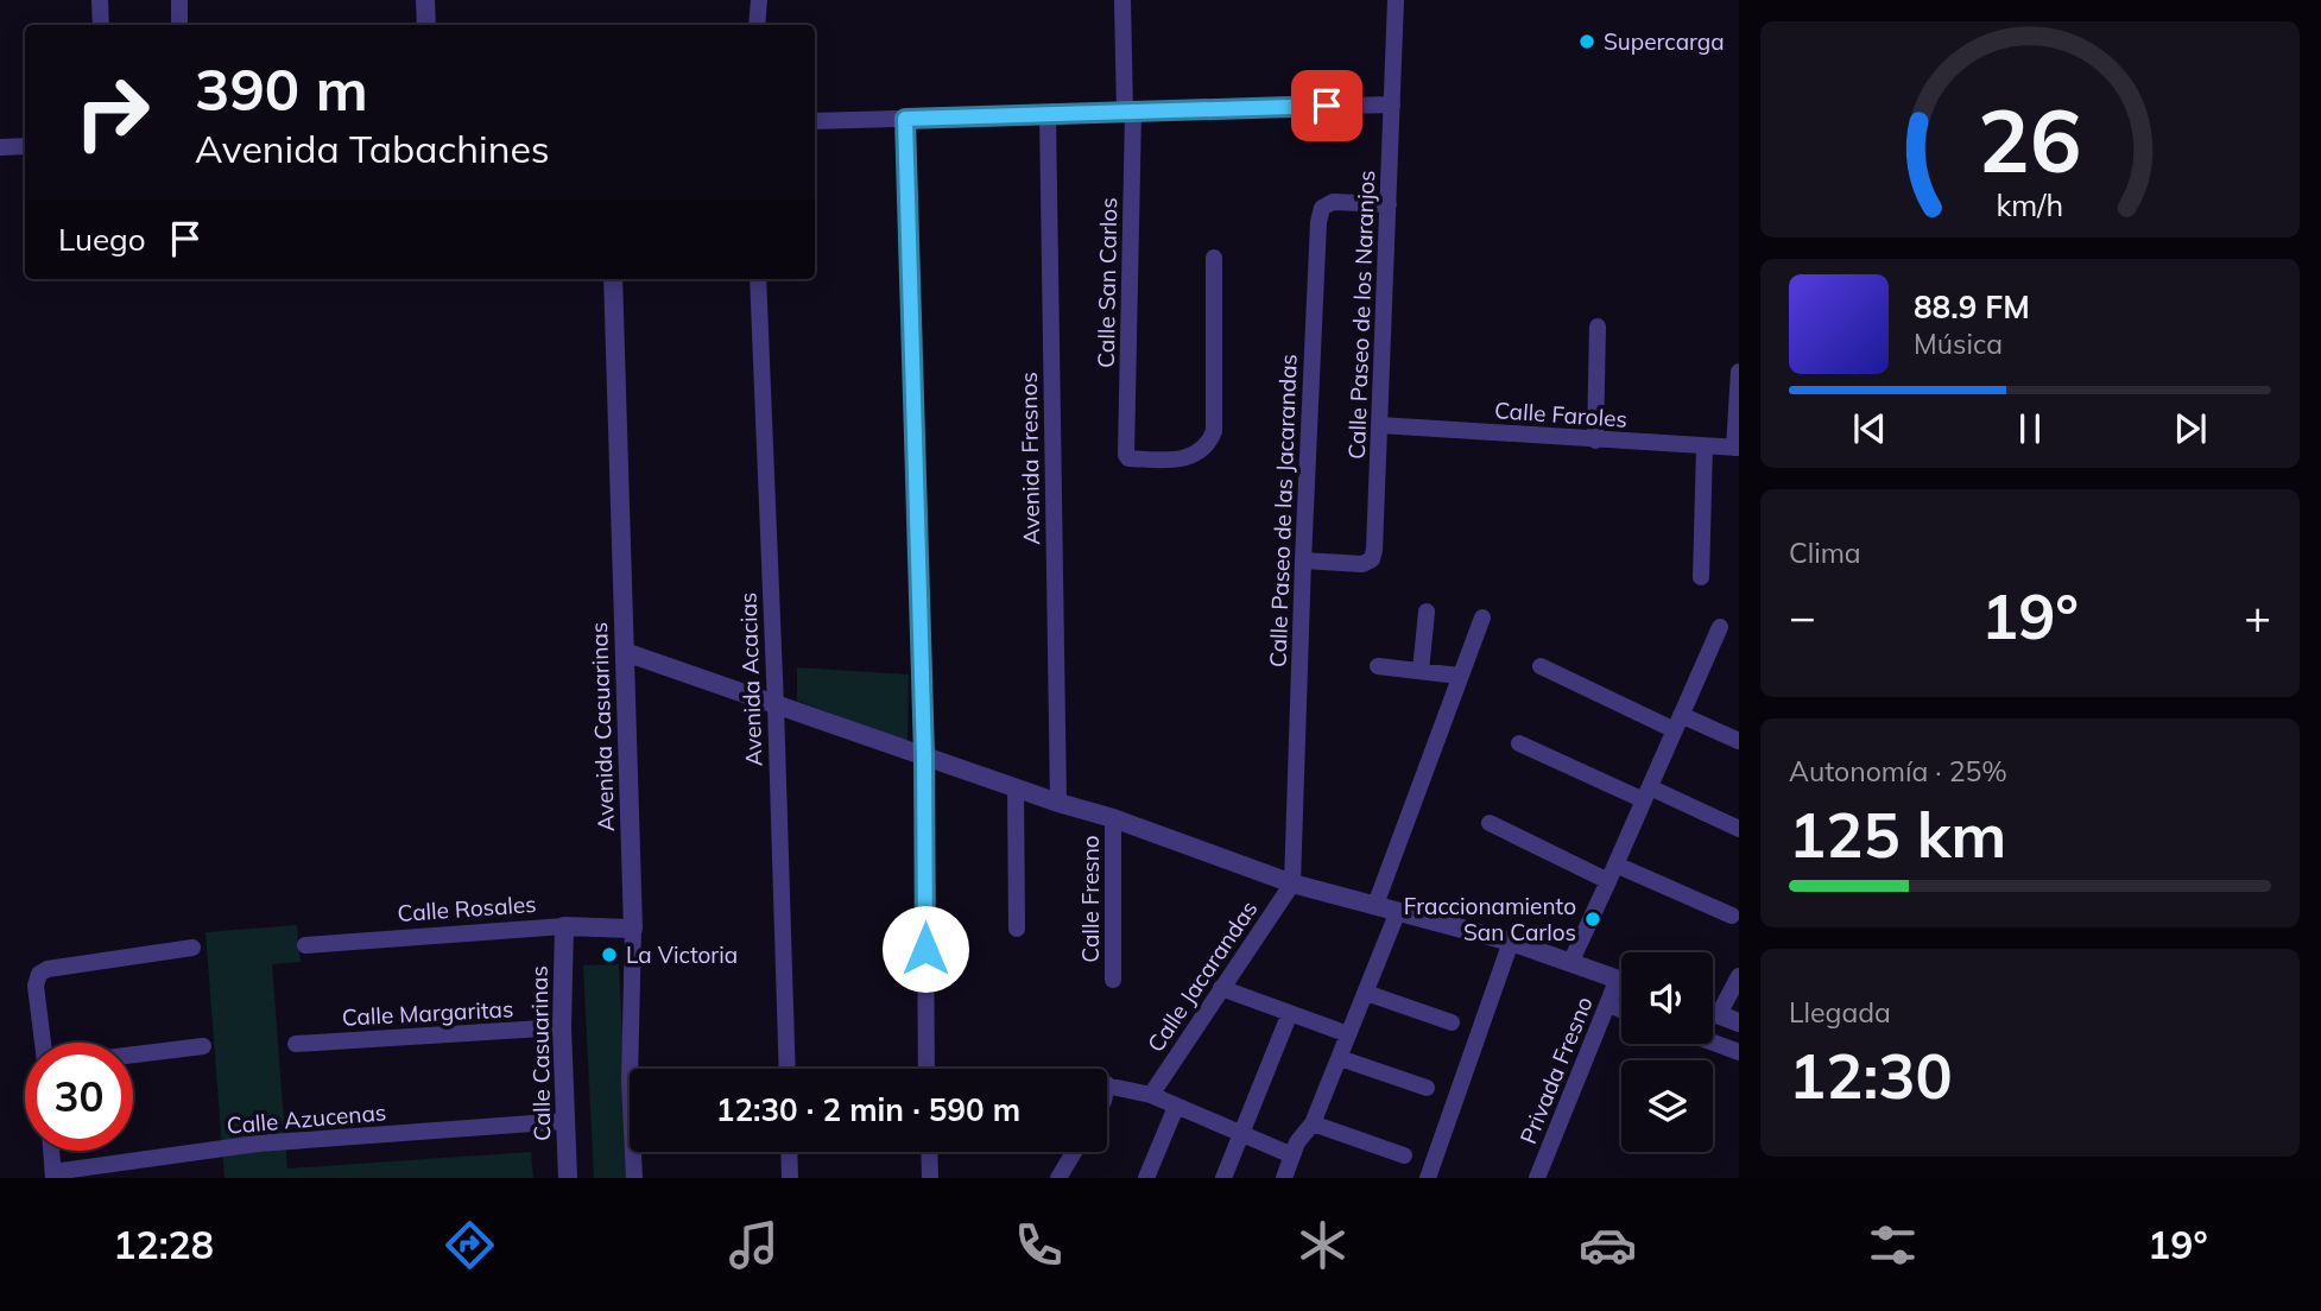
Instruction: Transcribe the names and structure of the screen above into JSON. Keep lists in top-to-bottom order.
{
  "streets": {
    "street": [
      "Calle San Carlos",
      "Calle Paseo de los Naranjos",
      "Calle Faroles",
      "Avenida Fresnos",
      "Calle Paseo de las Jacarandas",
      "Avenida Acacias",
      "Avenida Casuarinas",
      "Calle Fresno",
      "Calle Rosales",
      "Calle Jacarandas",
      "Calle Margaritas",
      "Calle Casuarinas",
      "Privada Fresno",
      "Calle Azucenas"
    ]
  },
  "crossings": [
    ["Calle Paseo de los Naranjos", "Calle Faroles"],
    ["Calle Paseo de los Naranjos", "Calle Paseo de las Jacarandas"],
    ["Calle Paseo de las Jacarandas", "Calle Jacarandas"],
    ["Avenida Casuarinas", "Calle Rosales"],
    ["Calle Rosales", "Calle Casuarinas"],
    ["Calle Margaritas", "Calle Casuarinas"],
    ["Calle Casuarinas", "Calle Azucenas"]
  ],
  "places": ["Supercarga", "Fraccionamiento San Carlos", "La Victoria"],
  "page": {
    "turn": ["390 m", "Avenida Tabachines"],
    "then": "Luego",
    "song": ["88.9 FM", "Música"],
    "tile": [
      "Clima",
      ["Autonomía · 25%", "125 km"],
      ["Llegada", "12:30"]
    ],
    "heat": ["−", "19°", "+"],
    "limit": "30",
    "trip": "12:30 · 2 min · 590 m",
    "tabs": ["12:28", "19°"],
    "gauge": ["26", "km/h"]
  }
}
